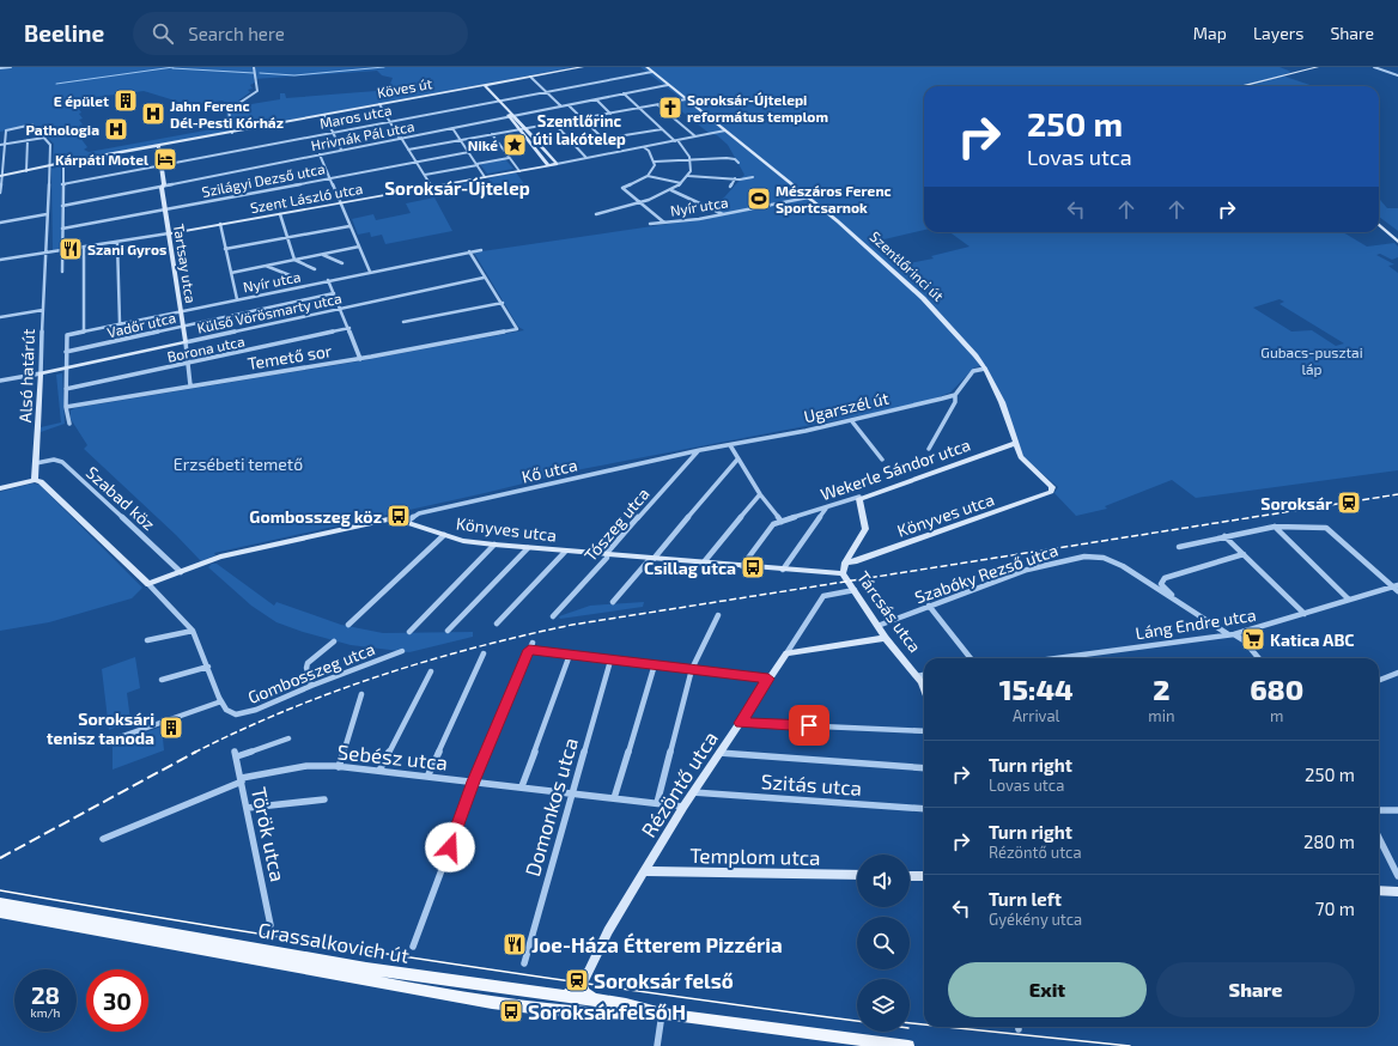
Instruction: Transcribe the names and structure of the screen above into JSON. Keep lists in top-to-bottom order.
{
  "streets": {
    "main road": ["Grassalkovich út"],
    "street": [
      "Köves út",
      "Maros utca",
      "Hrivnák Pál utca",
      "Szilágyi Dezső utca",
      "Szent László utca",
      "Nyír utca",
      "Tartsay utca",
      "Szentlőrinci út",
      "Külső Vörösmarty utca",
      "Vadőr utca",
      "Borona utca",
      "Temető sor",
      "Alsó határút",
      "Ugarszél út",
      "Wekerle Sándor utca",
      "Kő utca",
      "Szabad köz",
      "Könyves utca",
      "Tószeg utca",
      "Szabóky Rezső utca",
      "Tárcsás utca",
      "Láng Endre utca",
      "Gombosszeg utca",
      "Sebész utca",
      "Rézöntő utca",
      "Szitás utca",
      "Domonkos utca",
      "Török utca",
      "Templom utca"
    ]
  },
  "crossings": [
    ["Köves út", "Tartsay utca"],
    ["Köves út", "Alsó határút"],
    ["Maros utca", "Tartsay utca"],
    ["Maros utca", "Szentlőrinci út"],
    ["Hrivnák Pál utca", "Tartsay utca"],
    ["Hrivnák Pál utca", "Szentlőrinci út"],
    ["Szilágyi Dezső utca", "Tartsay utca"],
    ["Szent László utca", "Tartsay utca"],
    ["Szent László utca", "Szentlőrinci út"],
    ["Szent László utca", "Alsó határút"],
    ["Nyír utca", "Tartsay utca"],
    ["Nyír utca", "Szentlőrinci út"],
    ["Nyír utca", "Vadőr utca"],
    ["Tartsay utca", "Külső Vörösmarty utca"],
    ["Tartsay utca", "Vadőr utca"],
    ["Tartsay utca", "Borona utca"],
    ["Tartsay utca", "Temető sor"],
    ["Szentlőrinci út", "Wekerle Sándor utca"],
    ["Szentlőrinci út", "Könyves utca"],
    ["Külső Vörösmarty utca", "Alsó határút"],
    ["Alsó határút", "Szabad köz"],
    ["Ugarszél út", "Kő utca"],
    ["Ugarszél út", "Tószeg utca"],
    ["Wekerle Sándor utca", "Tárcsás utca"],
    ["Kő utca", "Könyves utca"],
    ["Kő utca", "Tószeg utca"],
    ["Szabad köz", "Könyves utca"],
    ["Könyves utca", "Tószeg utca"],
    ["Könyves utca", "Tárcsás utca"],
    ["Szabóky Rezső utca", "Tárcsás utca"],
    ["Tárcsás utca", "Rézöntő utca"],
    ["Sebész utca", "Rézöntő utca"],
    ["Sebész utca", "Domonkos utca"],
    ["Sebész utca", "Török utca"],
    ["Rézöntő utca", "Szitás utca"],
    ["Rézöntő utca", "Templom utca"],
    ["Rézöntő utca", "Grassalkovich út"]
  ],
  "districts": ["Szentlőrinc úti lakótelep", "Soroksár-Újtelep"],
  "parks": ["Gubacs-pusztai láp", "Erzsébeti temető"],
  "places": {
    "building": ["E épület", "Soroksári tenisz tanoda"],
    "church": ["Soroksár-Újtelepi református templom"],
    "hospital": ["Jahn Ferenc Dél-Pesti Kórház", "Pathologia"],
    "place": ["Niké"],
    "hotel": ["Kárpáti Motel"],
    "sports": ["Mészáros Ferenc Sportcsarnok"],
    "restaurant": ["Szani Gyros", "Joe-Háza Étterem Pizzéria"],
    "station": ["Soroksár", "Soroksár felső"],
    "bus stop": ["Gombosszeg köz", "Csillag utca", "Soroksár felső H"],
    "supermarket": ["Katica ABC"]
  },
  "page": {
    "header": "Beeline",
    "search": "Search here",
    "nav": ["Map", "Layers", "Share"],
    "turn": ["250 m", "Lovas utca"],
    "eta": [
      "15:44",
      "Arrival",
      "2",
      "min",
      "680",
      "m"
    ],
    "list": [
      {
        "name": "Turn right",
        "note": "Lovas utca",
        "value": "250 m"
      },
      {
        "name": "Turn right",
        "note": "Rézöntő utca",
        "value": "280 m"
      },
      {
        "name": "Turn left",
        "note": "Gyékény utca",
        "value": "70 m"
      }
    ],
    "buttons": ["Exit", "Share"],
    "speed": "28 km/h",
    "limit": "30"
  }
}
